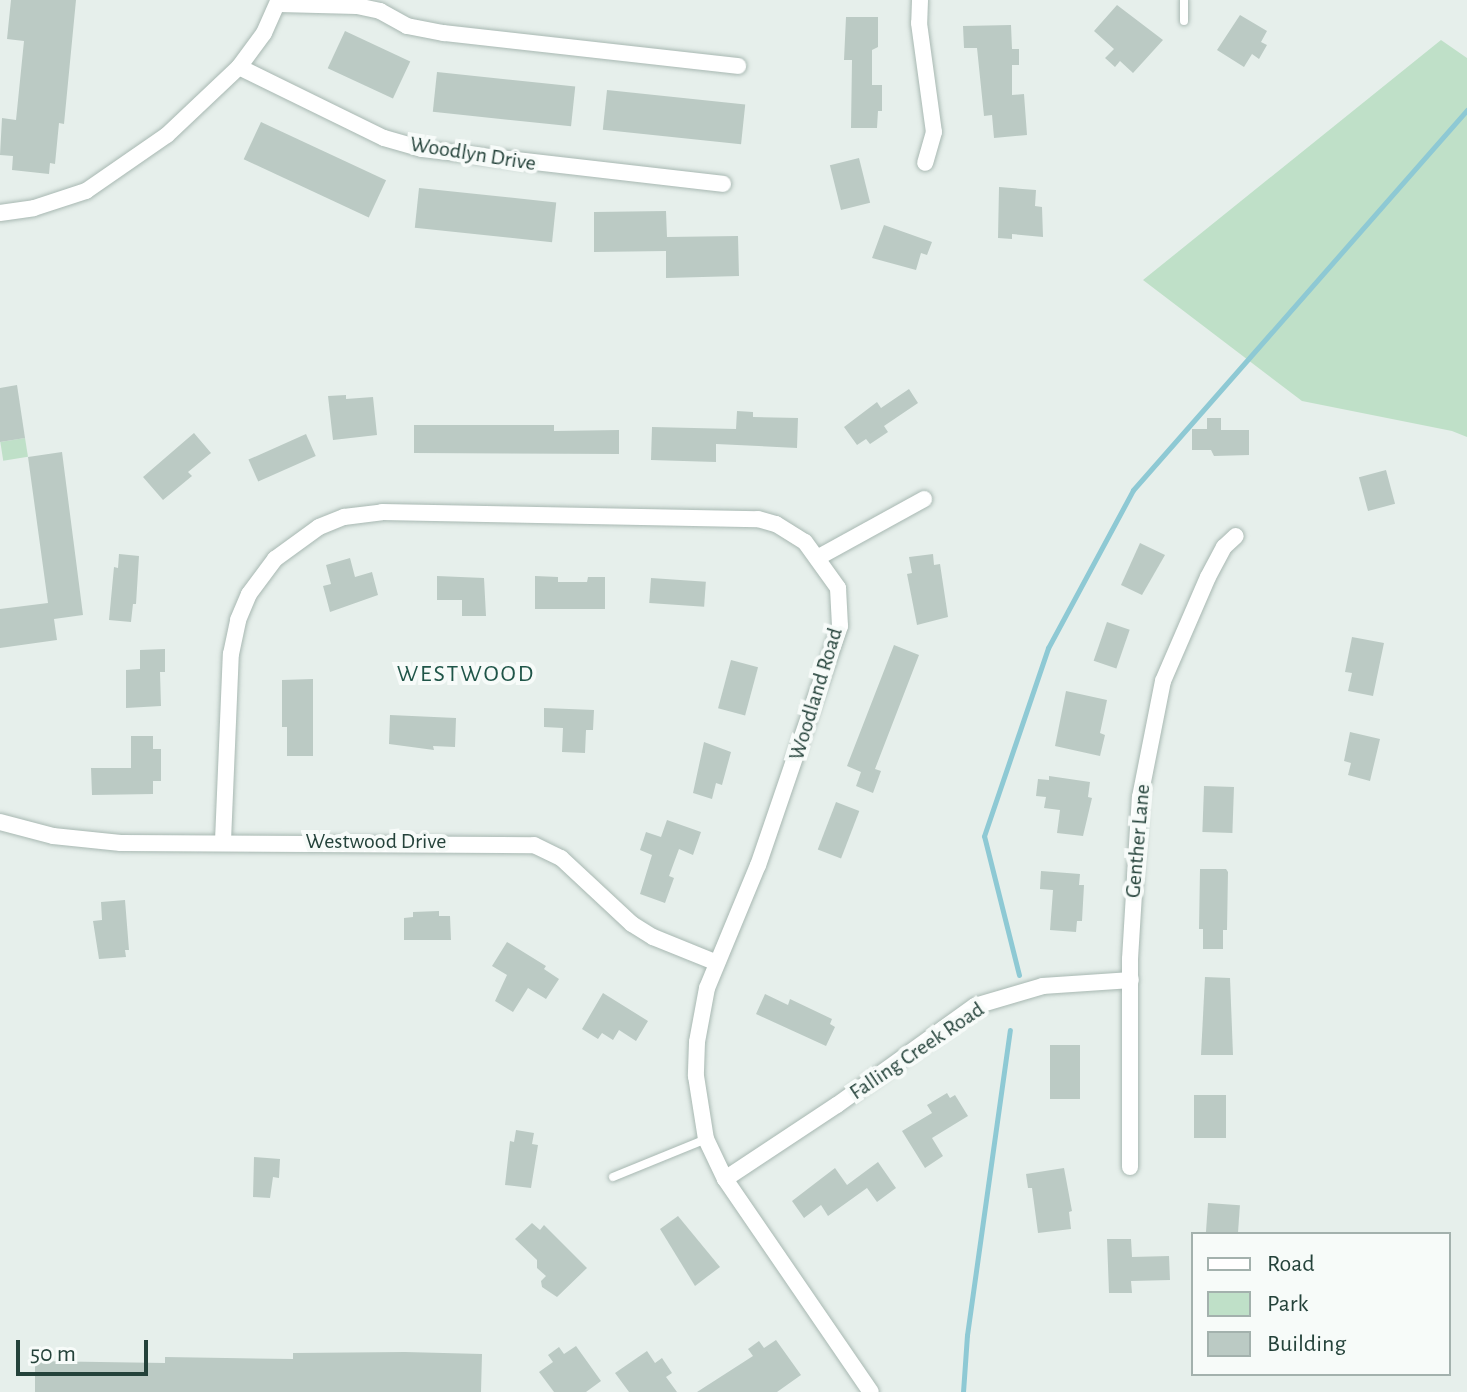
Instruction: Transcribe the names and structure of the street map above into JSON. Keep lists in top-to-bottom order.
{
  "streets": {
    "street": [
      "Woodlyn Drive",
      "Woodland Road",
      "Genther Lane",
      "Westwood Drive",
      "Falling Creek Road"
    ]
  },
  "crossings": [
    ["Woodland Road", "Westwood Drive"],
    ["Woodland Road", "Falling Creek Road"],
    ["Genther Lane", "Falling Creek Road"]
  ],
  "districts": ["WESTWOOD"],
  "legend": ["Road", "Park", "Building"],
  "scale_bar": "50 m"
}
